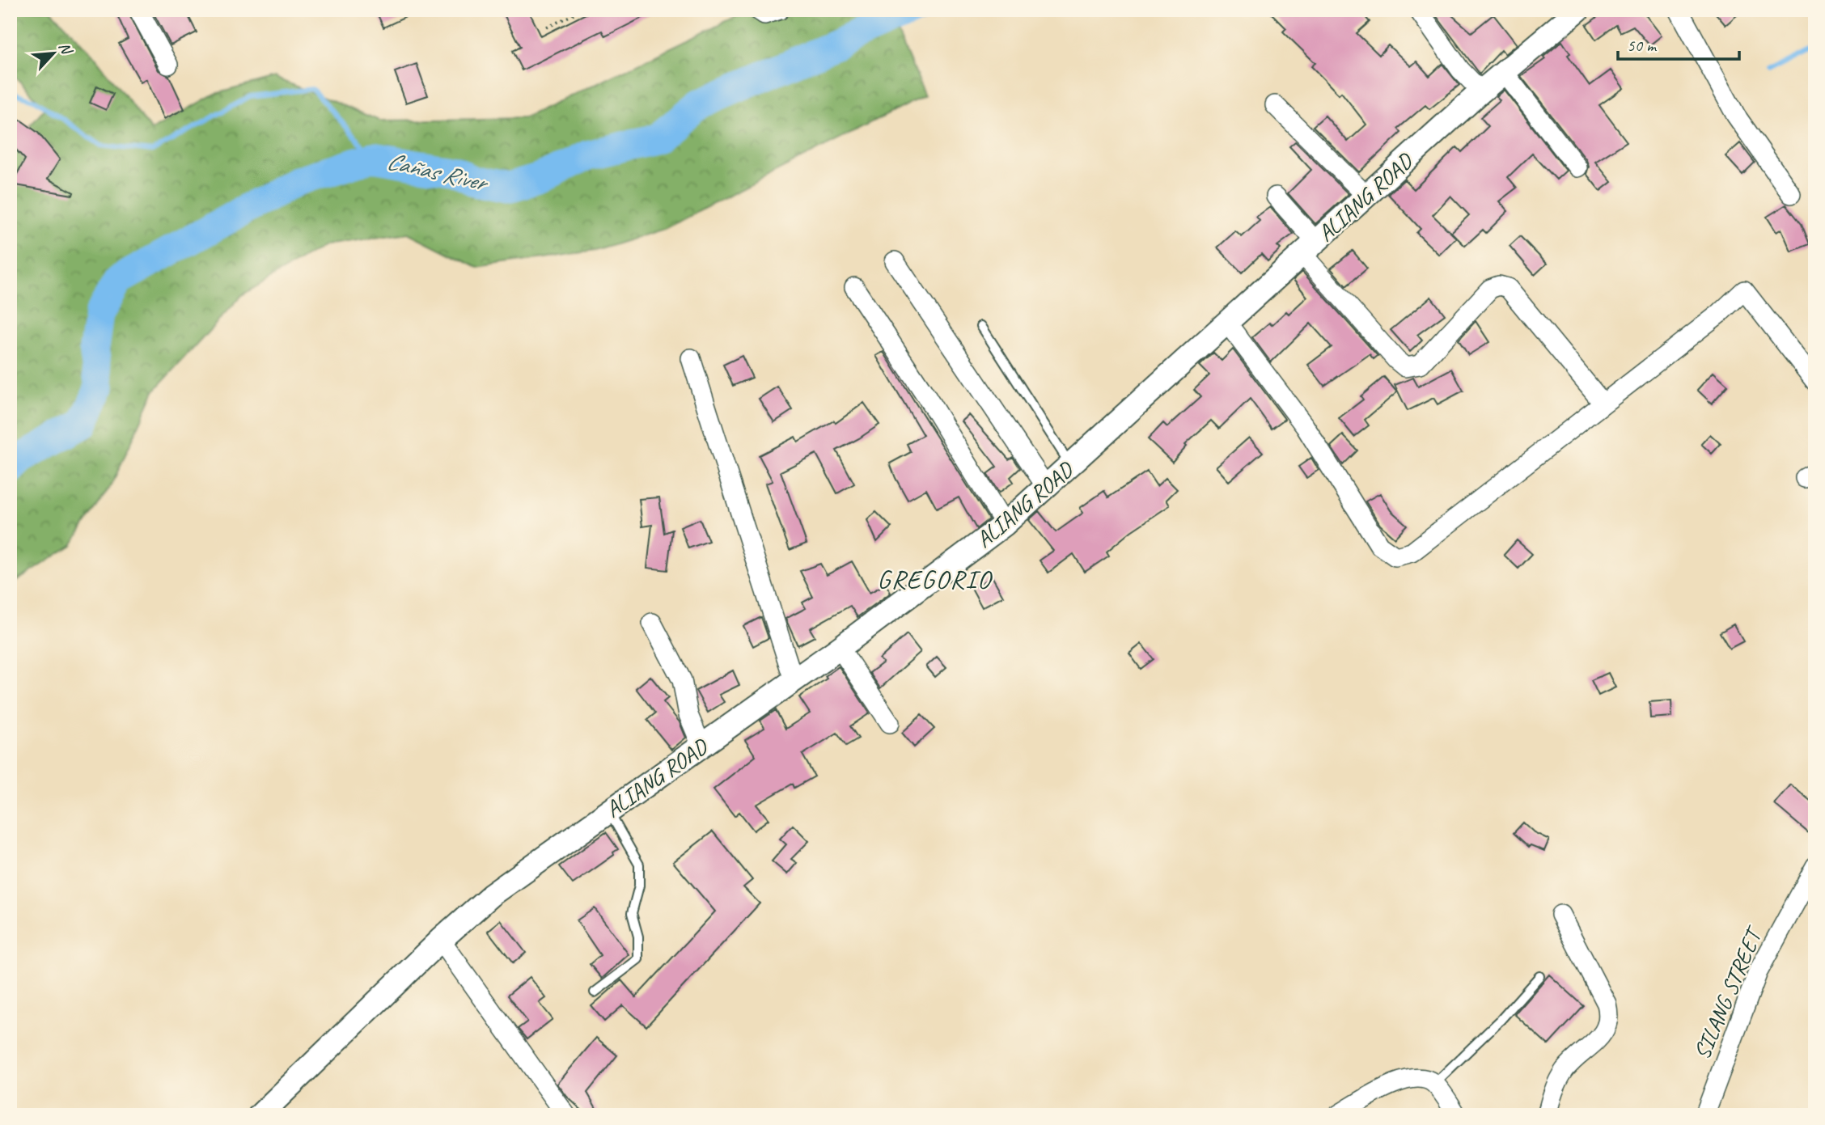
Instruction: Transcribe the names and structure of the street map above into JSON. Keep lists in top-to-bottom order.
{
  "streets": {
    "street": ["ALIANG ROAD", "SILANG STREET"]
  },
  "districts": ["GREGORIO"],
  "water": ["Cañas River"],
  "scale_bar": "50 m",
  "north": "top right"
}
